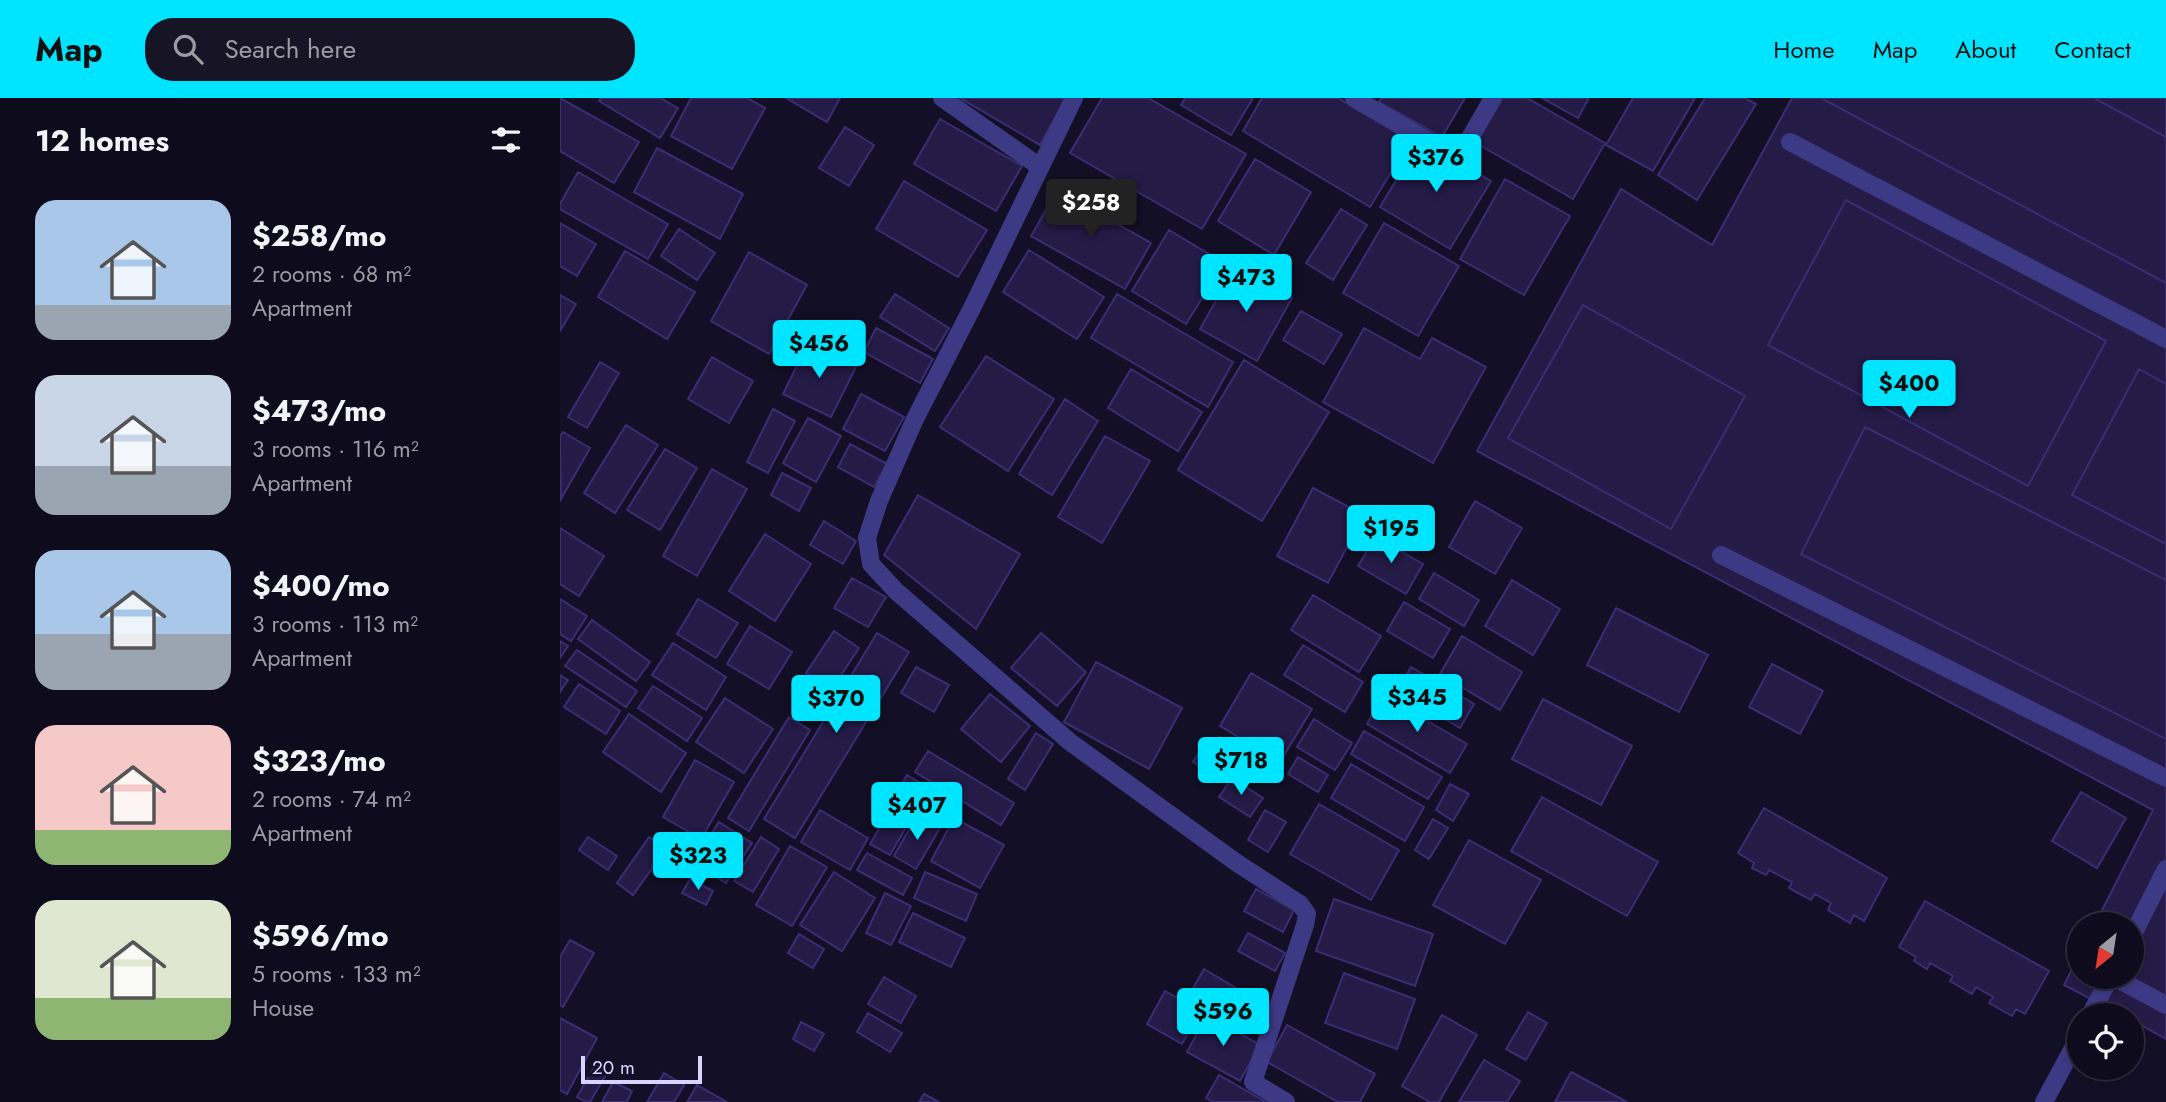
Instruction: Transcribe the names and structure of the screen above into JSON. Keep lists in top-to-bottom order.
{
  "scale_bar": "20 m",
  "north": "bottom left",
  "page": {
    "header": "Map",
    "search": "Search here",
    "nav": [
      "Home",
      "Map",
      "About",
      "Contact"
    ],
    "heading": "12 homes",
    "price": [
      "$376",
      "$258",
      "$473",
      "$456",
      "$400",
      "$195",
      "$345",
      "$370",
      "$718",
      "$407",
      "$323",
      "$596"
    ],
    "list": [
      {
        "name": "$258/mo",
        "note": "2 rooms · 68 m² · Apartment"
      },
      {
        "name": "$473/mo",
        "note": "3 rooms · 116 m² · Apartment"
      },
      {
        "name": "$400/mo",
        "note": "3 rooms · 113 m² · Apartment"
      },
      {
        "name": "$323/mo",
        "note": "2 rooms · 74 m² · Apartment"
      },
      {
        "name": "$596/mo",
        "note": "5 rooms · 133 m² · House"
      }
    ],
    "scale": "20 m"
  }
}
